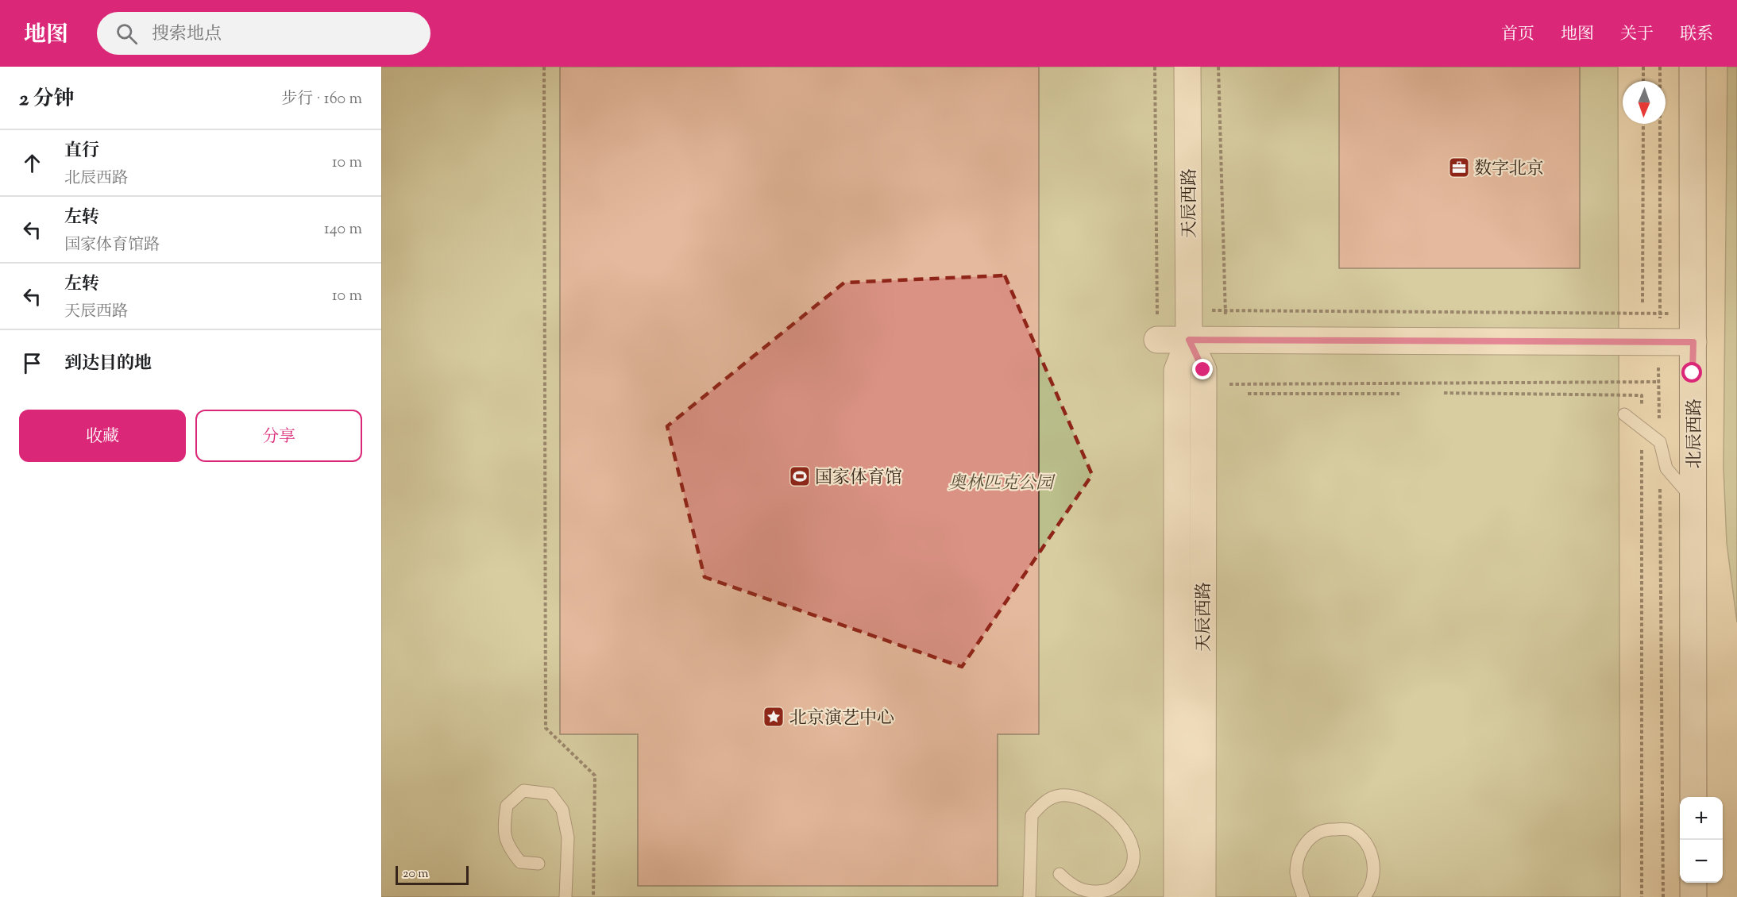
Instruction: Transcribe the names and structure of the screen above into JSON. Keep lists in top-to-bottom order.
{
  "streets": {
    "street": ["天辰西路", "北辰西路"]
  },
  "parks": ["奥林匹克公园"],
  "places": {
    "office": ["数字北京"],
    "sports": ["国家体育馆"],
    "place": ["北京演艺中心"]
  },
  "scale_bar": "20 m",
  "north": "bottom",
  "page": {
    "header": "地图",
    "search": "搜索地点",
    "nav": [
      "首页",
      "地图",
      "关于",
      "联系"
    ],
    "heading": ["2 分钟", "步行 · 160 m"],
    "list": [
      ["直行", "北辰西路", "10 m"],
      ["左转", "国家体育馆路", "140 m"],
      ["左转", "天辰西路", "10 m"],
      "到达目的地"
    ],
    "buttons": ["收藏", "分享"],
    "map_buttons": ["+", "−"],
    "scale": "20 m"
  }
}
